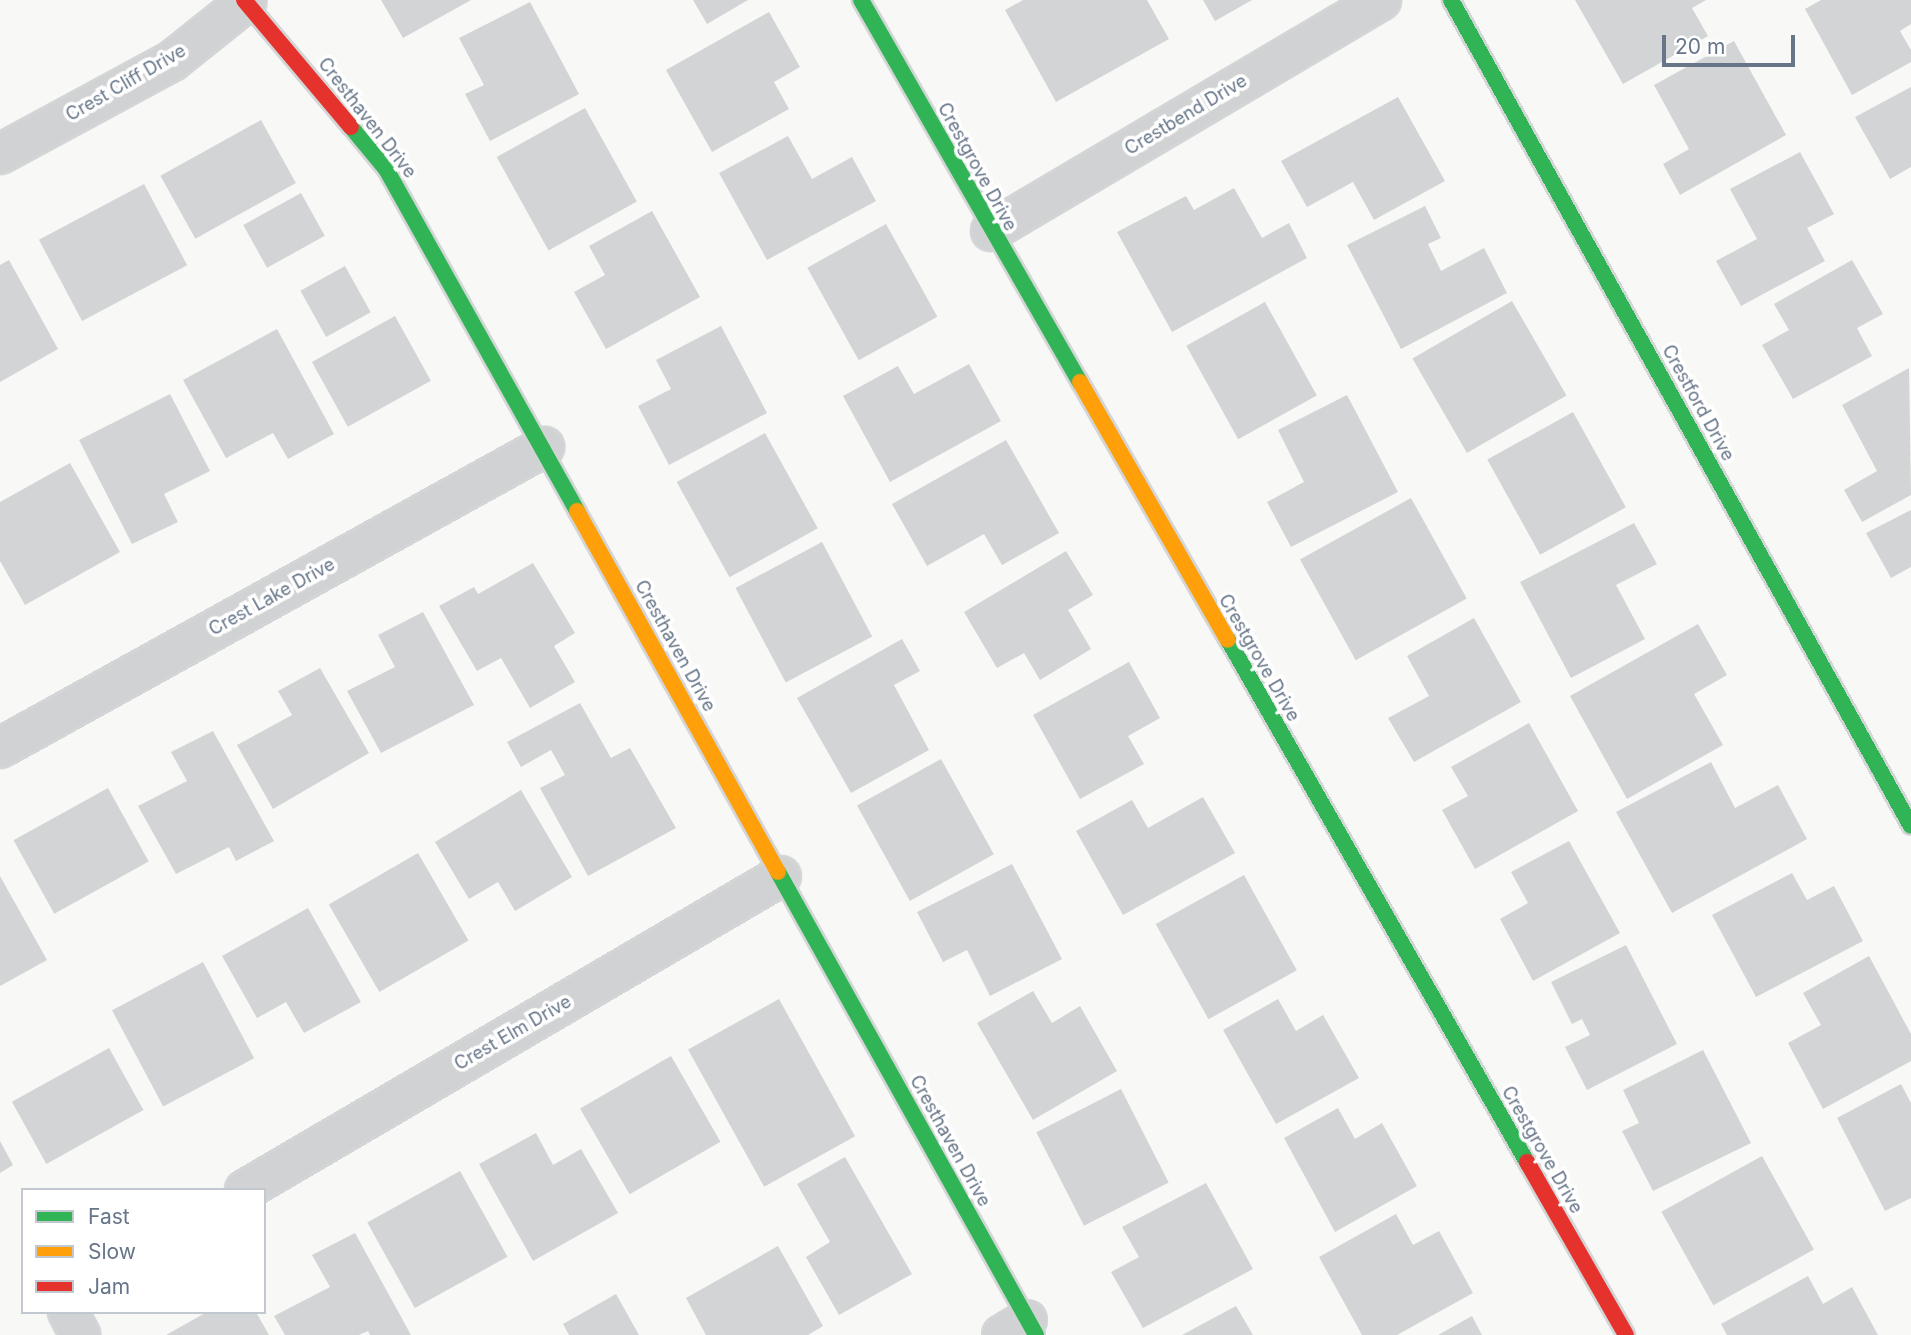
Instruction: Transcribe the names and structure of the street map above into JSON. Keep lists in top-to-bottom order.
{
  "streets": {
    "street": [
      "Crest Cliff Drive",
      "Crestbend Drive",
      "Cresthaven Drive",
      "Crestgrove Drive",
      "Crestford Drive",
      "Crest Lake Drive",
      "Crest Elm Drive"
    ]
  },
  "crossings": [
    ["Crest Cliff Drive", "Cresthaven Drive"],
    ["Crestbend Drive", "Crestgrove Drive"],
    ["Cresthaven Drive", "Crest Lake Drive"],
    ["Cresthaven Drive", "Crest Elm Drive"]
  ],
  "legend": ["Fast", "Slow", "Jam"],
  "scale_bar": "20 m"
}
